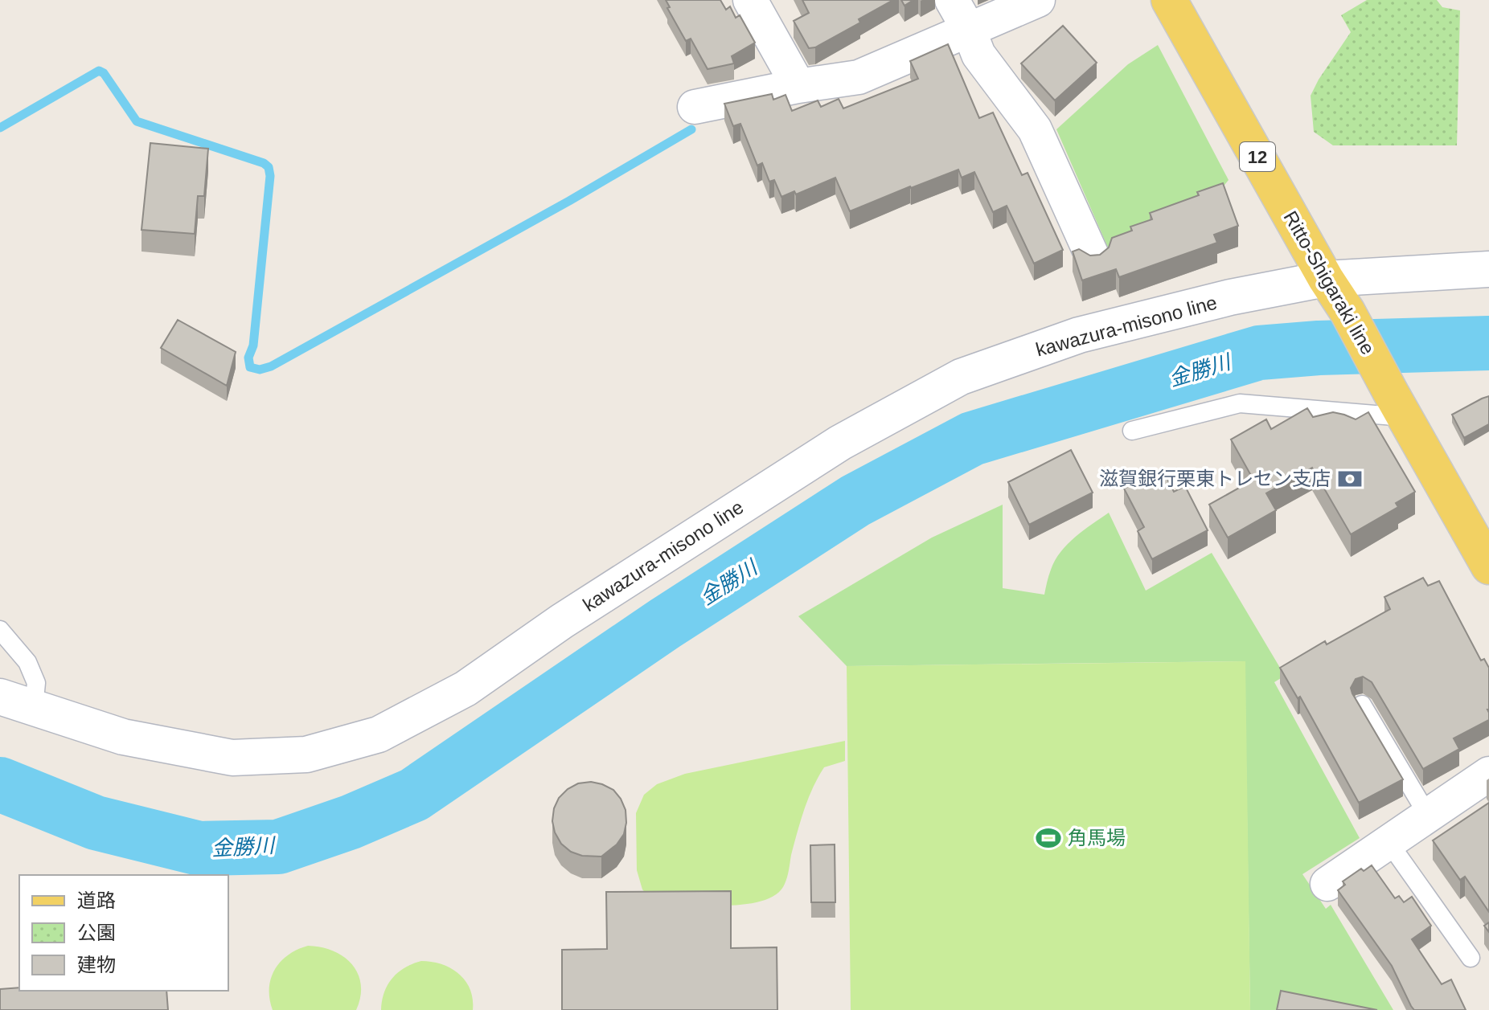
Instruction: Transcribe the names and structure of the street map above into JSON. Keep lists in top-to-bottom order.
{
  "streets": {
    "main road": ["12", "Ritto-Shigaraki line", "kawazura-misono line"]
  },
  "crossings": [
    ["Ritto-Shigaraki line", "kawazura-misono line"]
  ],
  "water": ["金勝川"],
  "places": {
    "bank": ["滋賀銀行栗東トレセン支店"],
    "sports": ["角馬場"]
  },
  "legend": ["道路", "公園", "建物"]
}
